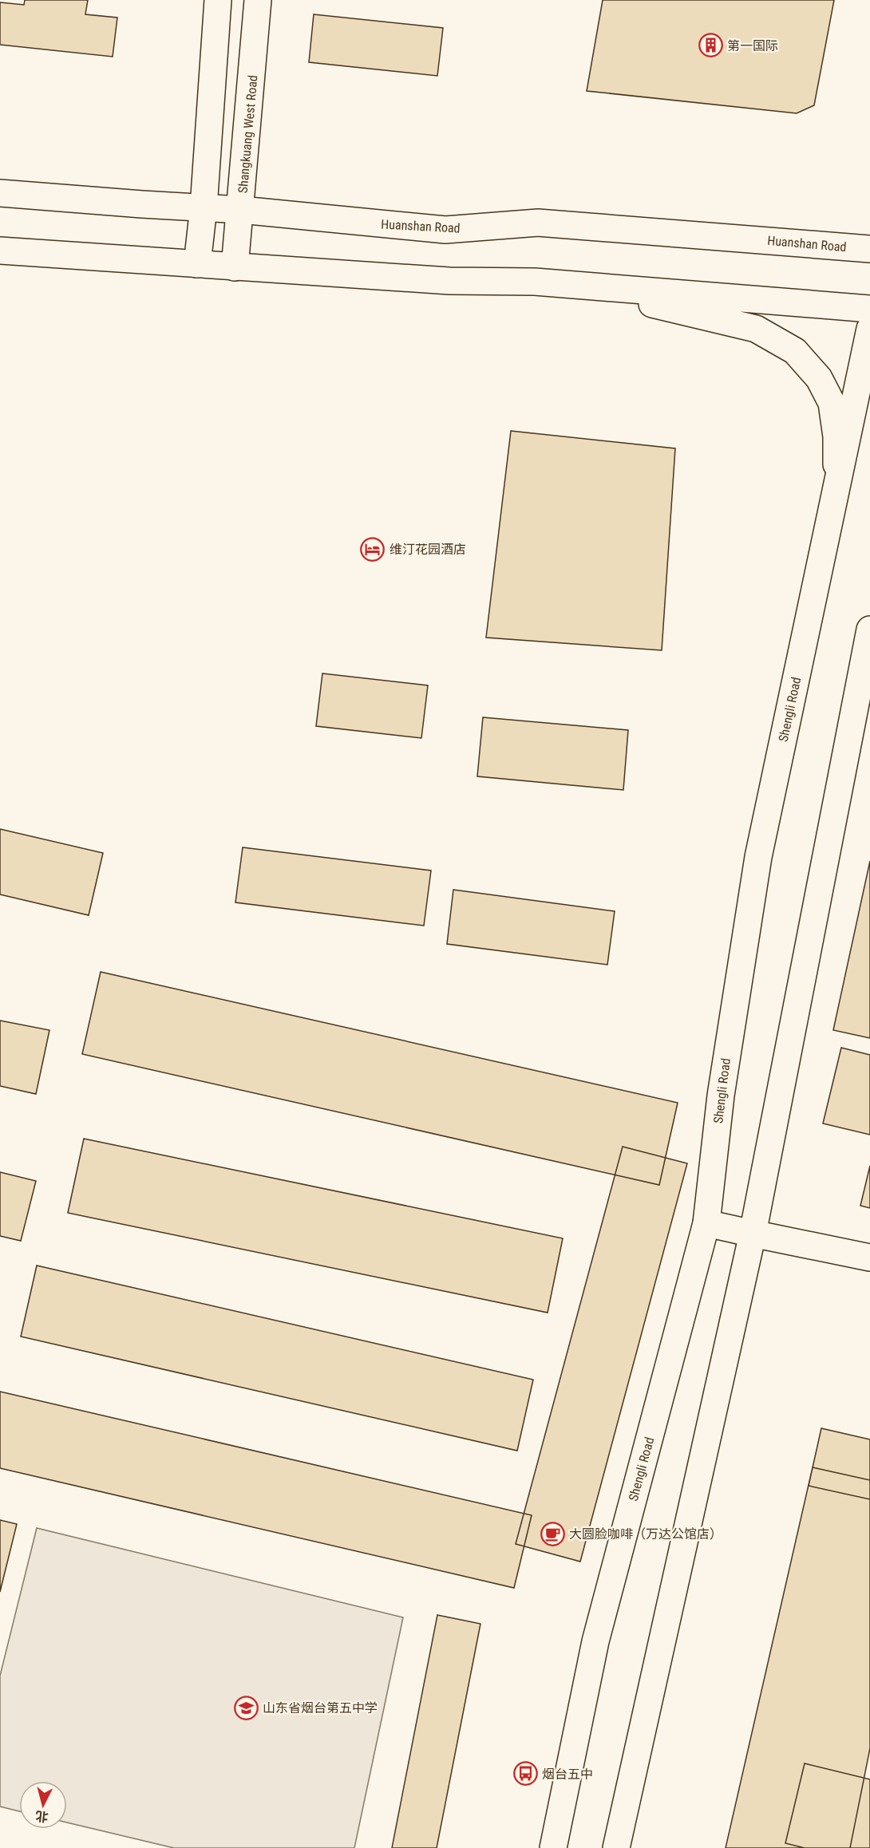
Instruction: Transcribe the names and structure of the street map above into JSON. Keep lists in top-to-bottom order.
{
  "streets": {
    "main road": ["Shangkuang West Road", "Huanshan Road", "Shengli Road"]
  },
  "crossings": [
    ["Shangkuang West Road", "Huanshan Road"]
  ],
  "places": {
    "building": ["第一国际"],
    "hotel": ["维汀花园酒店"],
    "cafe": ["大圆脸咖啡（万达公馆店）"],
    "school or university": ["山东省烟台第五中学"],
    "bus stop": ["烟台五中"]
  },
  "north": "bottom"
}
